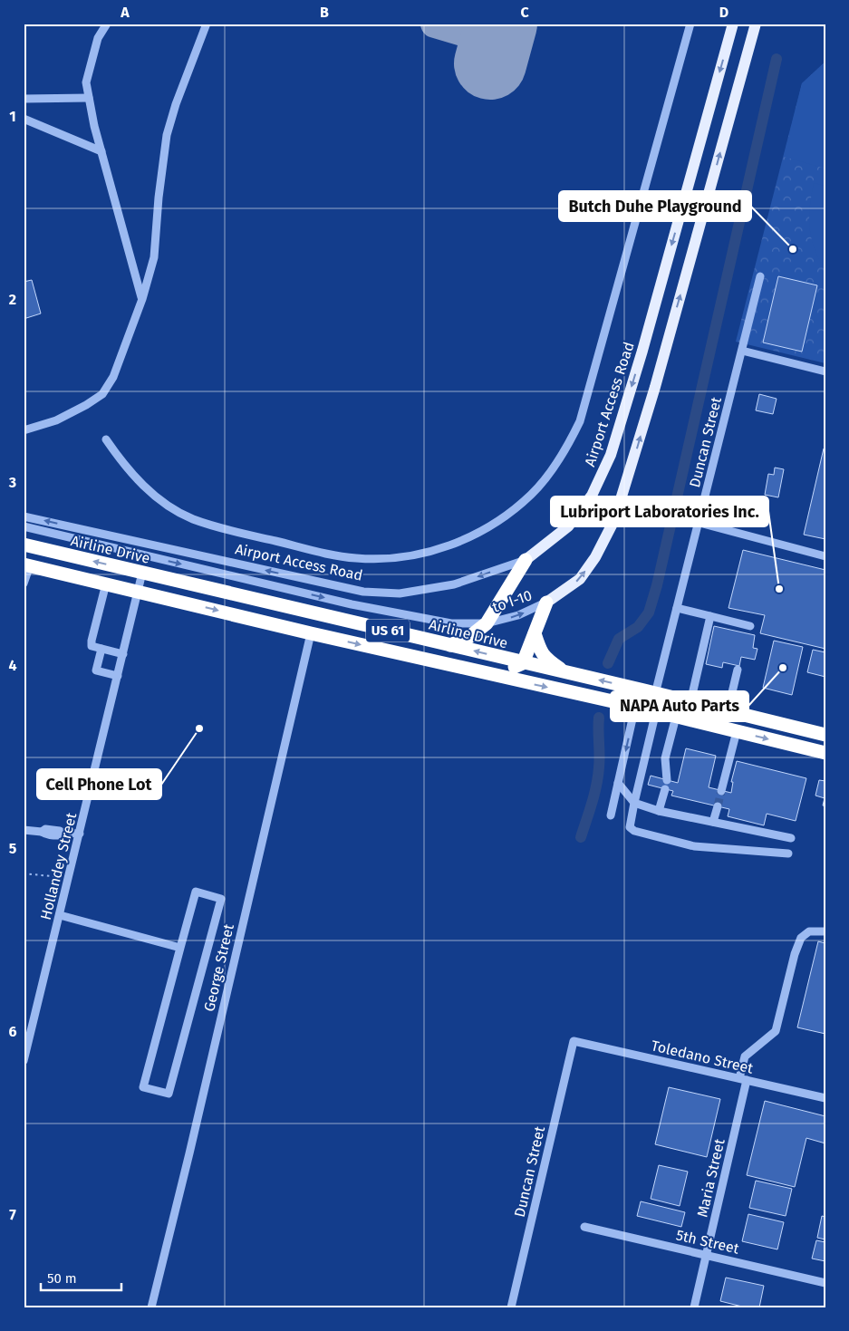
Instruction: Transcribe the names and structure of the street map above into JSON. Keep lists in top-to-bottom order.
{
  "streets": {
    "highway": ["Airline Drive", "US 61"],
    "main road": ["Airport Access Road"],
    "street": [
      "Duncan Street",
      "to I-10",
      "Hollandey Street",
      "George Street",
      "Toledano Street",
      "Maria Street",
      "5th Street"
    ]
  },
  "crossings": [
    ["Airport Access Road", "to I-10"],
    ["Duncan Street", "Airline Drive"],
    ["Duncan Street", "Toledano Street"],
    ["Airline Drive", "Hollandey Street"],
    ["US 61", "Hollandey Street"],
    ["US 61", "George Street"],
    ["Toledano Street", "Maria Street"],
    ["Maria Street", "5th Street"]
  ],
  "one_way": ["to I-10"],
  "places": [
    "Butch Duhe Playground",
    "Lubriport Laboratories Inc.",
    "NAPA Auto Parts",
    "Cell Phone Lot"
  ],
  "scale_bar": "50 m",
  "grid": {
    "columns": [
      "A",
      "B",
      "C",
      "D"
    ],
    "rows": [
      "1",
      "2",
      "3",
      "4",
      "5",
      "6",
      "7"
    ]
  }
}
